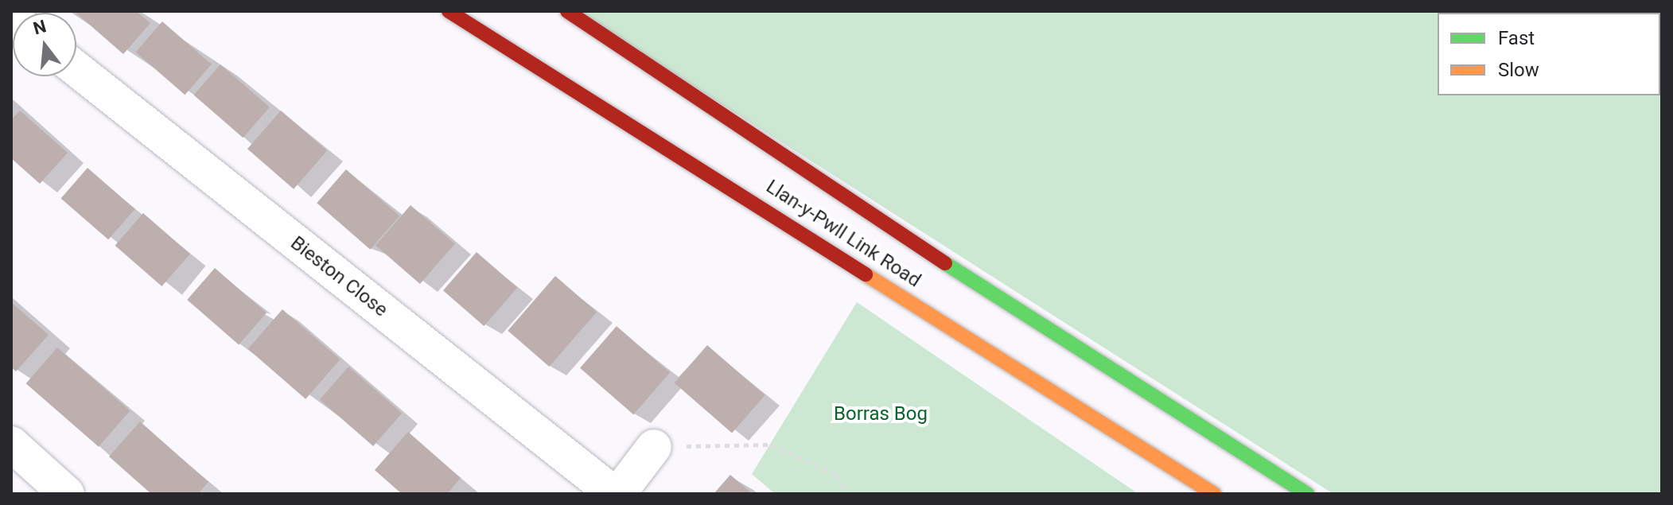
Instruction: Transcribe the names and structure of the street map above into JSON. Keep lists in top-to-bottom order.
{
  "streets": {
    "highway": ["Llan-y-Pwll Link Road"],
    "street": ["Bieston Close"]
  },
  "parks": ["Borras Bog"],
  "legend": ["Fast", "Slow"],
  "north": "top"
}
